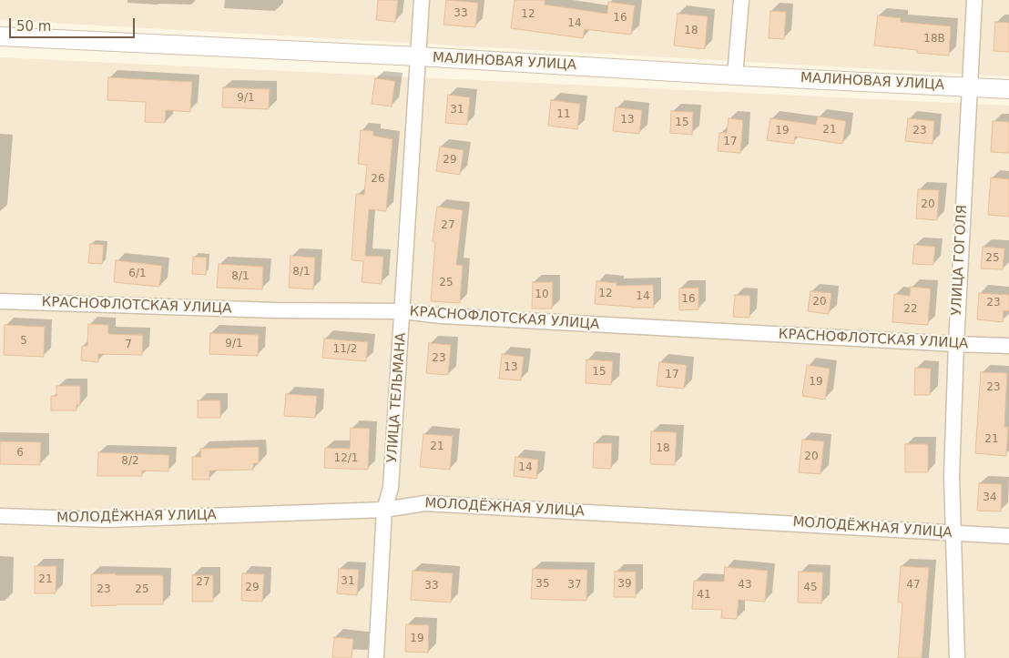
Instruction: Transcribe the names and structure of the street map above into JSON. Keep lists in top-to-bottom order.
{
  "streets": {
    "street": [
      "МАЛИНОВАЯ УЛИЦА",
      "УЛИЦА ГОГОЛЯ",
      "КРАСНОФЛОТСКАЯ УЛИЦА",
      "УЛИЦА ТЕЛЬМАНА",
      "МОЛОДЁЖНАЯ УЛИЦА"
    ]
  },
  "crossings": [
    ["МАЛИНОВАЯ УЛИЦА", "УЛИЦА ГОГОЛЯ"],
    ["МАЛИНОВАЯ УЛИЦА", "УЛИЦА ТЕЛЬМАНА"],
    ["УЛИЦА ГОГОЛЯ", "КРАСНОФЛОТСКАЯ УЛИЦА"],
    ["УЛИЦА ГОГОЛЯ", "МОЛОДЁЖНАЯ УЛИЦА"],
    ["КРАСНОФЛОТСКАЯ УЛИЦА", "УЛИЦА ТЕЛЬМАНА"],
    ["УЛИЦА ТЕЛЬМАНА", "МОЛОДЁЖНАЯ УЛИЦА"]
  ],
  "house_numbers": [
    "33",
    "12",
    "16",
    "14",
    "18",
    "18В",
    "9/1",
    "31",
    "11",
    "13",
    "15",
    "21",
    "19",
    "23",
    "17",
    "29",
    "26",
    "20",
    "27",
    "25",
    "8/1",
    "6/1",
    "8/1",
    "25",
    "12",
    "10",
    "14",
    "16",
    "20",
    "23",
    "22",
    "5",
    "9/1",
    "7",
    "11/2",
    "23",
    "13",
    "15",
    "17",
    "19",
    "23",
    "21",
    "21",
    "18",
    "6",
    "20",
    "12/1",
    "8/2",
    "14",
    "34",
    "21",
    "31",
    "27",
    "35",
    "39",
    "37",
    "43",
    "47",
    "33",
    "29",
    "45",
    "23",
    "25",
    "41",
    "19"
  ],
  "scale_bar": "50 m"
}
